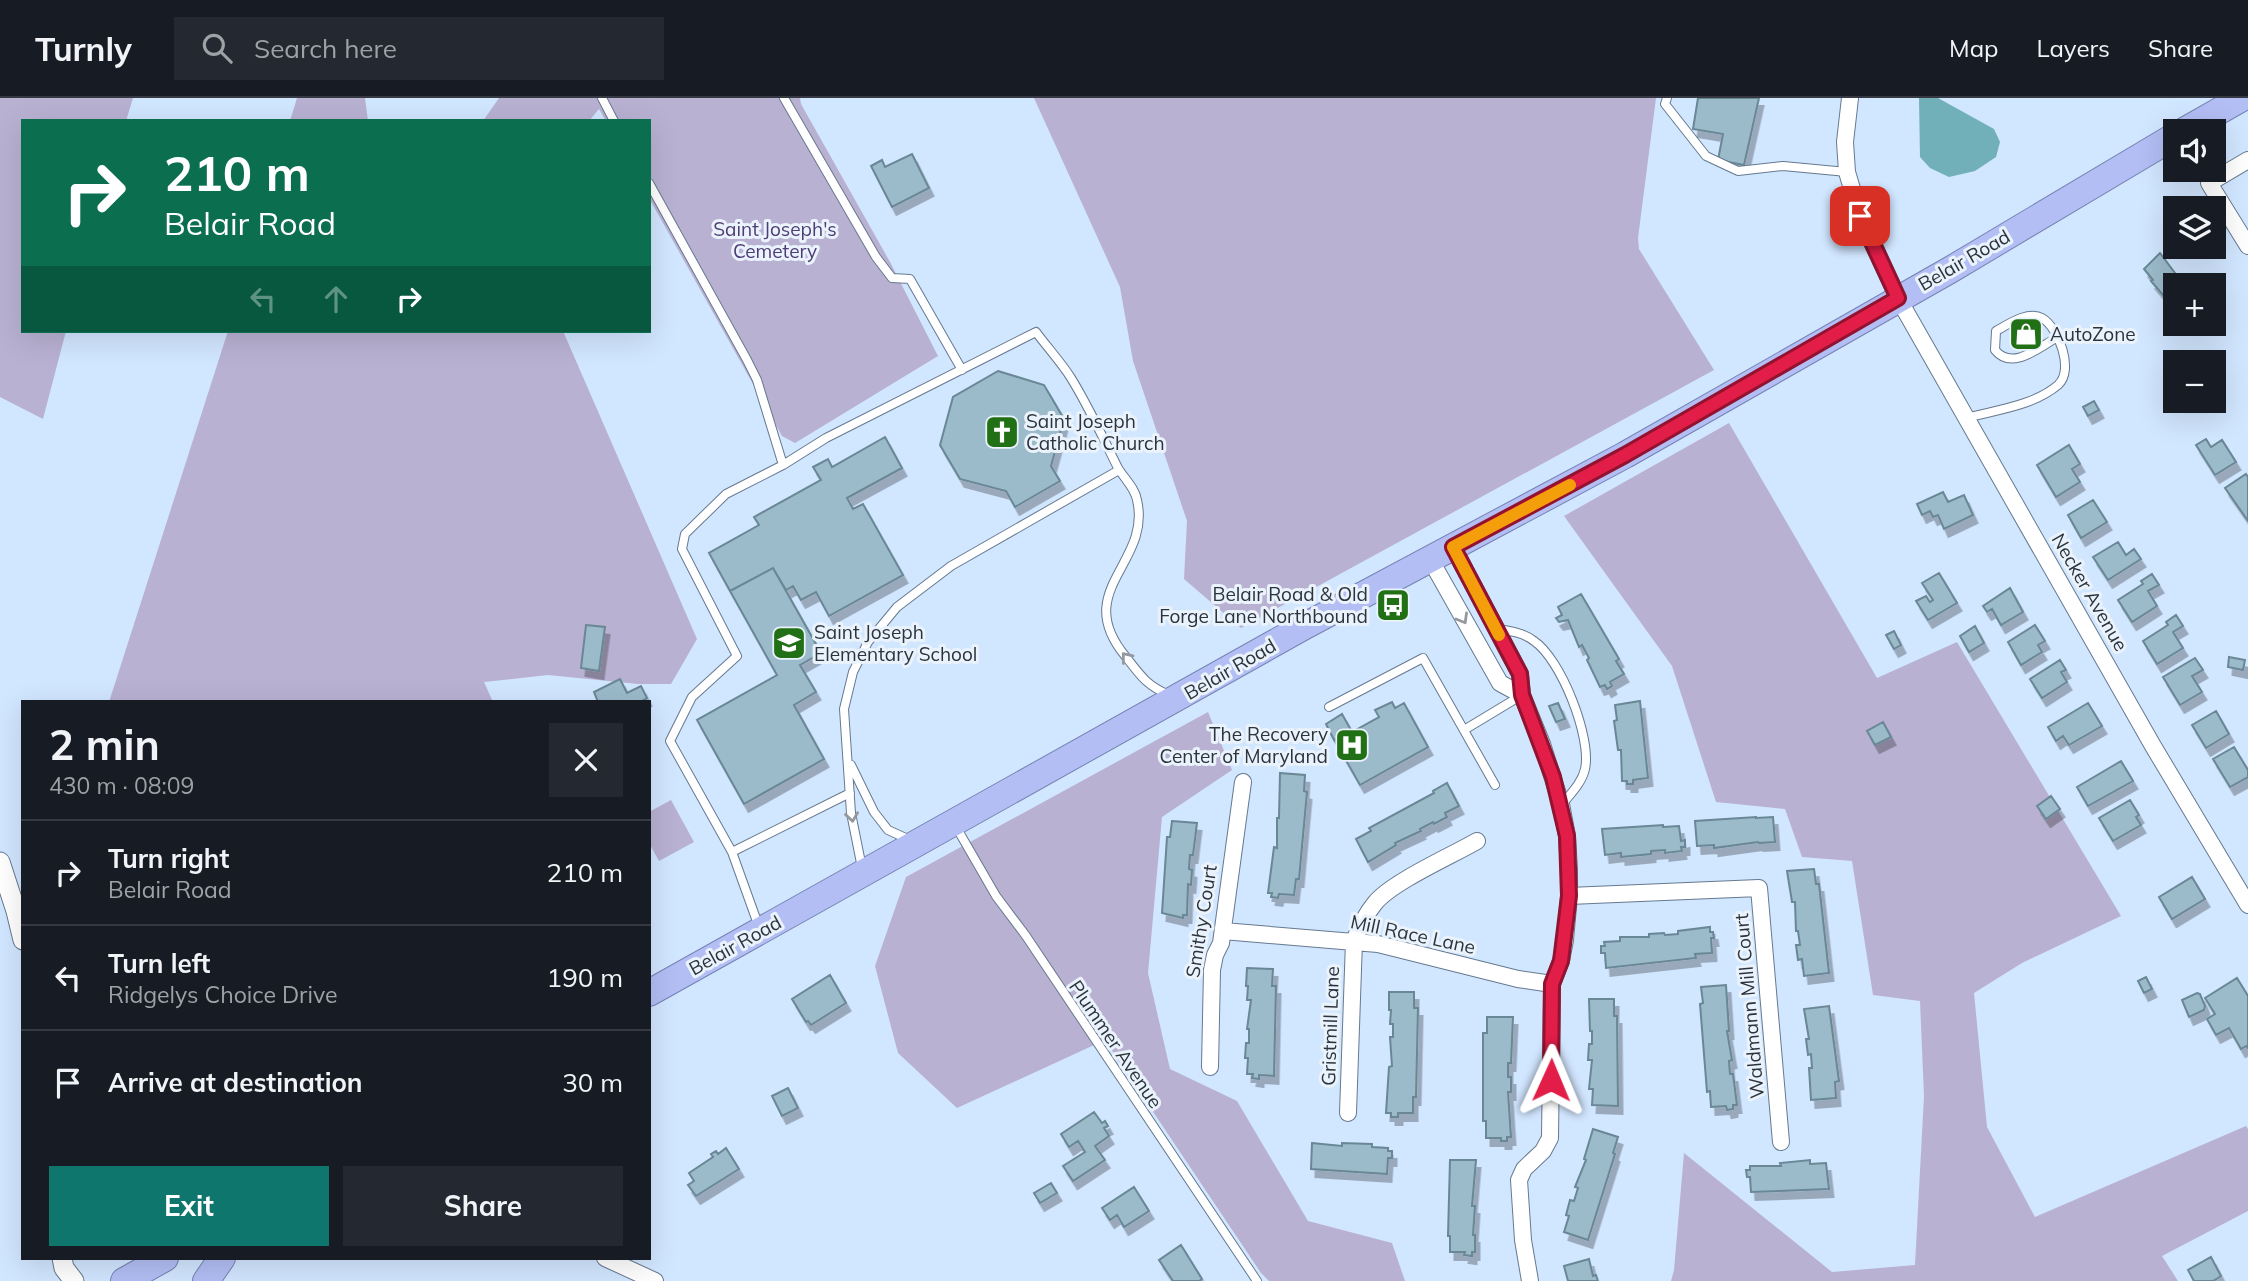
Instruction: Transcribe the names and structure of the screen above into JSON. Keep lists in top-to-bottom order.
{
  "streets": {
    "highway": ["Belair Road"],
    "street": [
      "Necker Avenue",
      "Smithy Court",
      "Mill Race Lane",
      "Waldmann Mill Court",
      "Gristmill Lane"
    ],
    "lane": ["Plummer Avenue"]
  },
  "crossings": [
    ["Belair Road", "Necker Avenue"],
    ["Belair Road", "Plummer Avenue"],
    ["Smithy Court", "Mill Race Lane"],
    ["Mill Race Lane", "Gristmill Lane"]
  ],
  "parks": ["Saint Joseph's Cemetery"],
  "places": {
    "shop": ["AutoZone"],
    "church": ["Saint Joseph Catholic Church"],
    "bus stop": ["Belair Road & Old Forge Lane Northbound"],
    "school or university": ["Saint Joseph Elementary School"],
    "hospital": ["The Recovery Center of Maryland"]
  },
  "page": {
    "header": "Turnly",
    "search": "Search here",
    "nav": ["Map", "Layers", "Share"],
    "map_buttons": ["+", "−"],
    "turn": ["210 m", "Belair Road"],
    "heading": ["2 min", "430 m · 08:09"],
    "list": [
      {
        "name": "Turn right",
        "note": "Belair Road",
        "value": "210 m"
      },
      {
        "name": "Turn left",
        "note": "Ridgelys Choice Drive",
        "value": "190 m"
      },
      {
        "name": "Arrive at destination",
        "value": "30 m"
      }
    ],
    "buttons": ["Exit", "Share"]
  }
}
